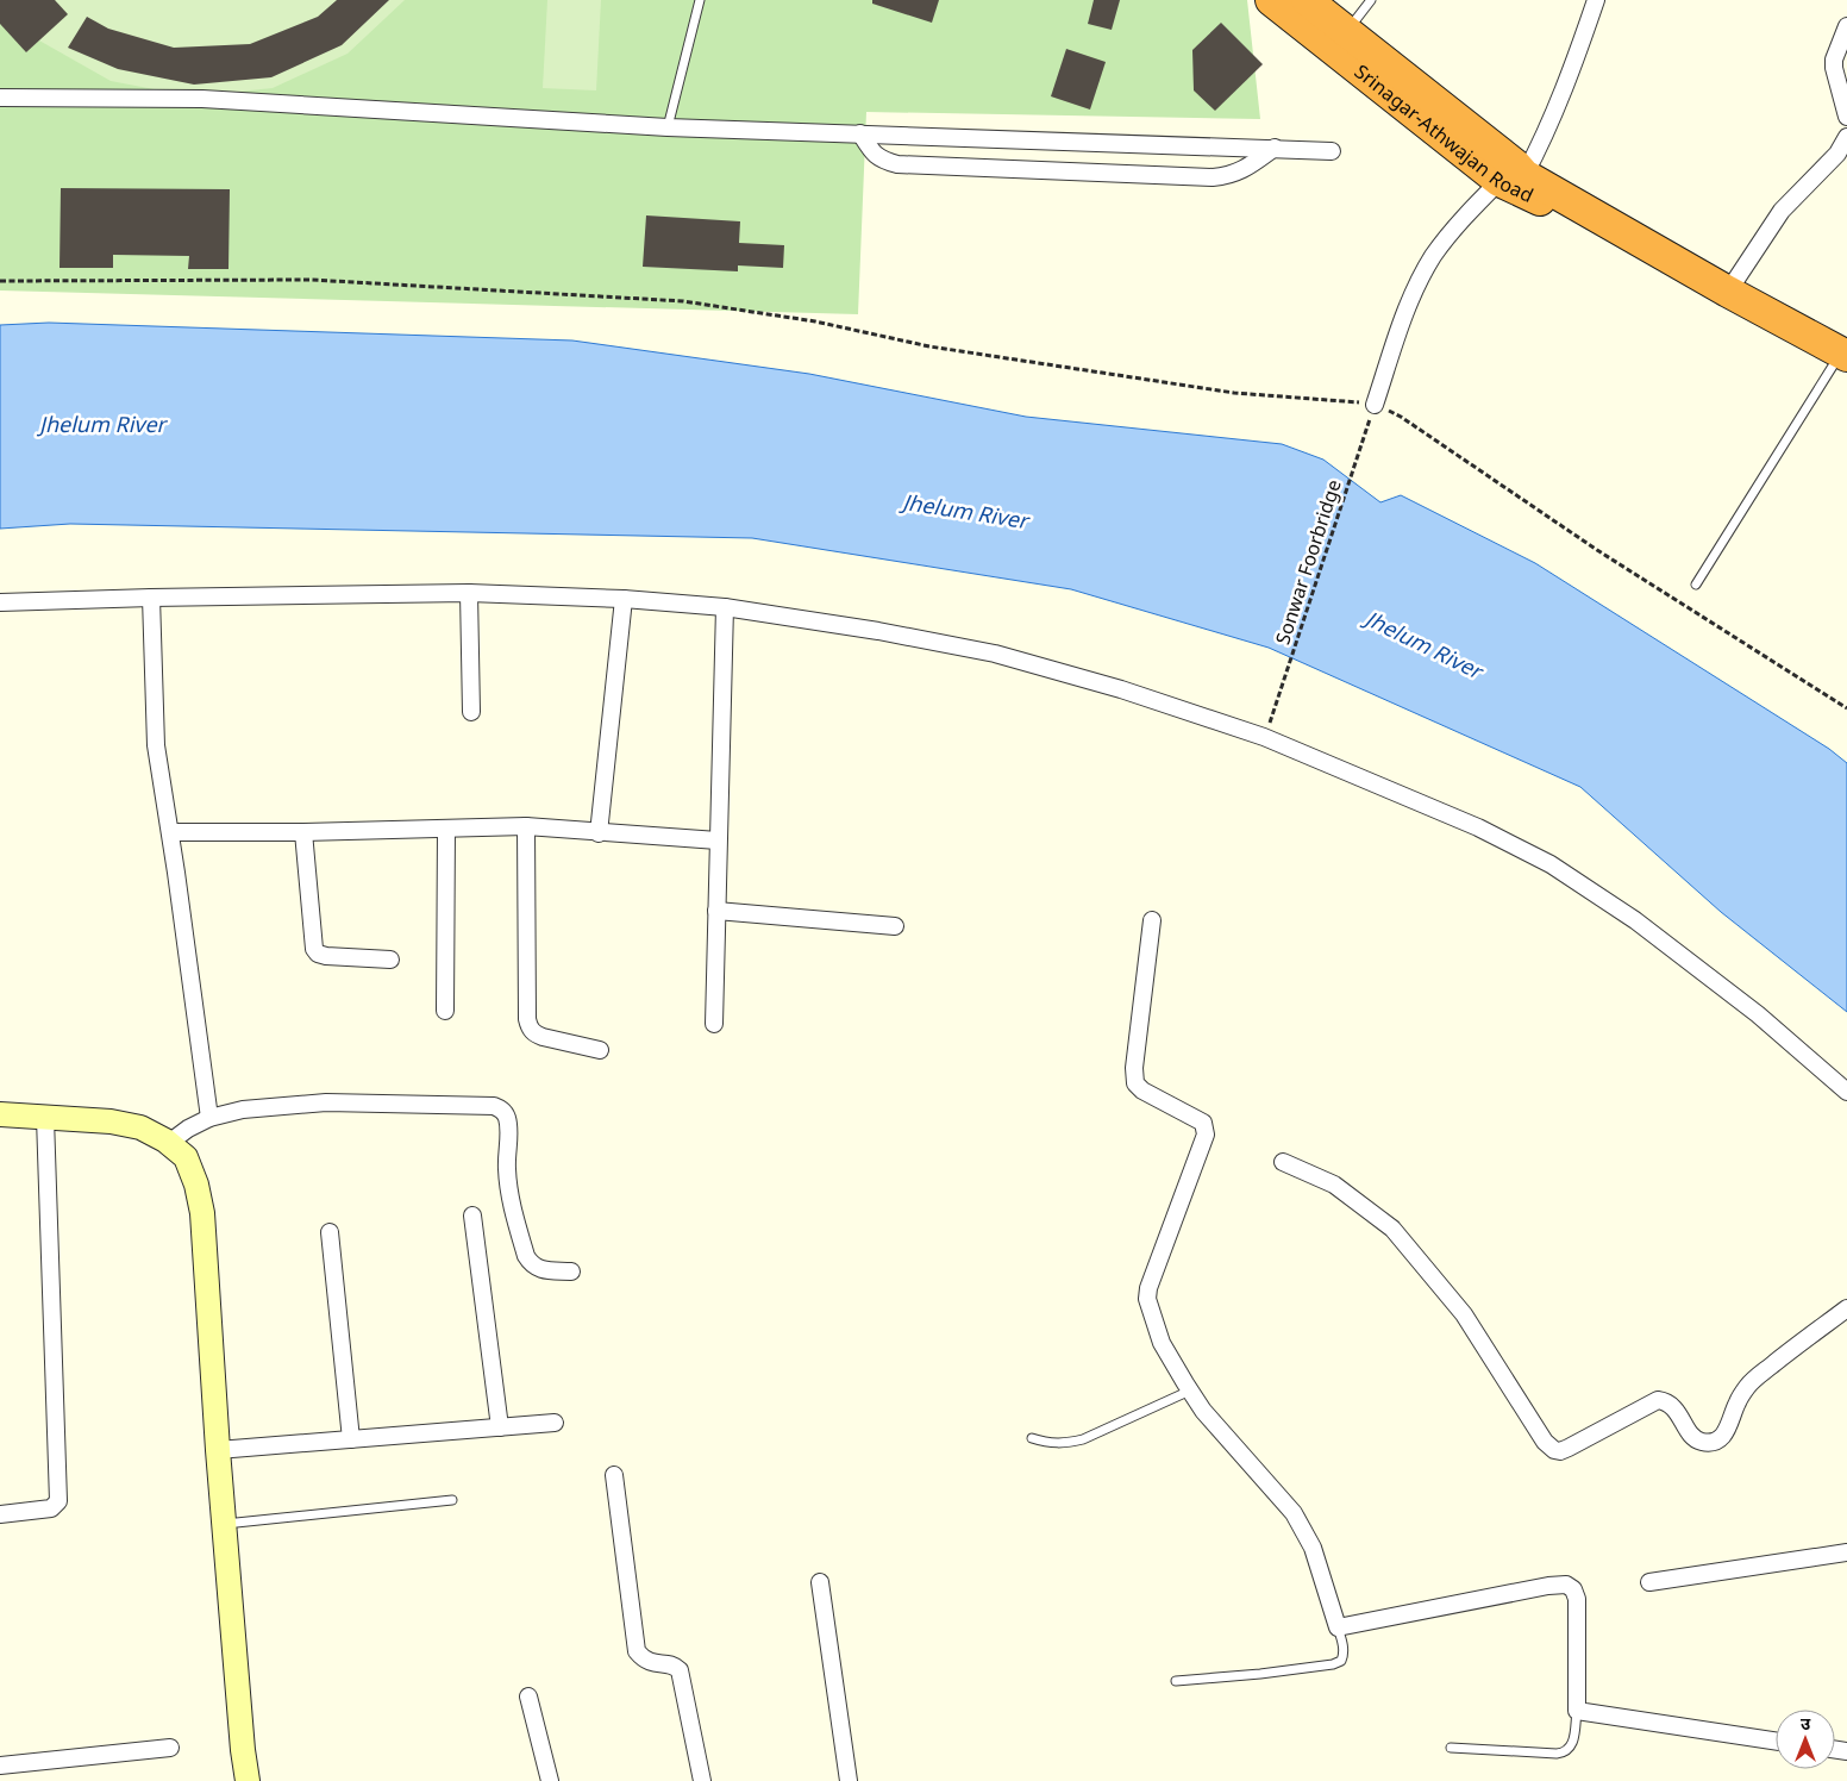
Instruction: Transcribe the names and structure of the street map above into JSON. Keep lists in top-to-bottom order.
{
  "streets": {
    "highway": ["Srinagar-Athwajan Road"],
    "path": ["Sonwar Foorbridge"]
  },
  "water": ["Jhelum River"],
  "north": "top"
}
